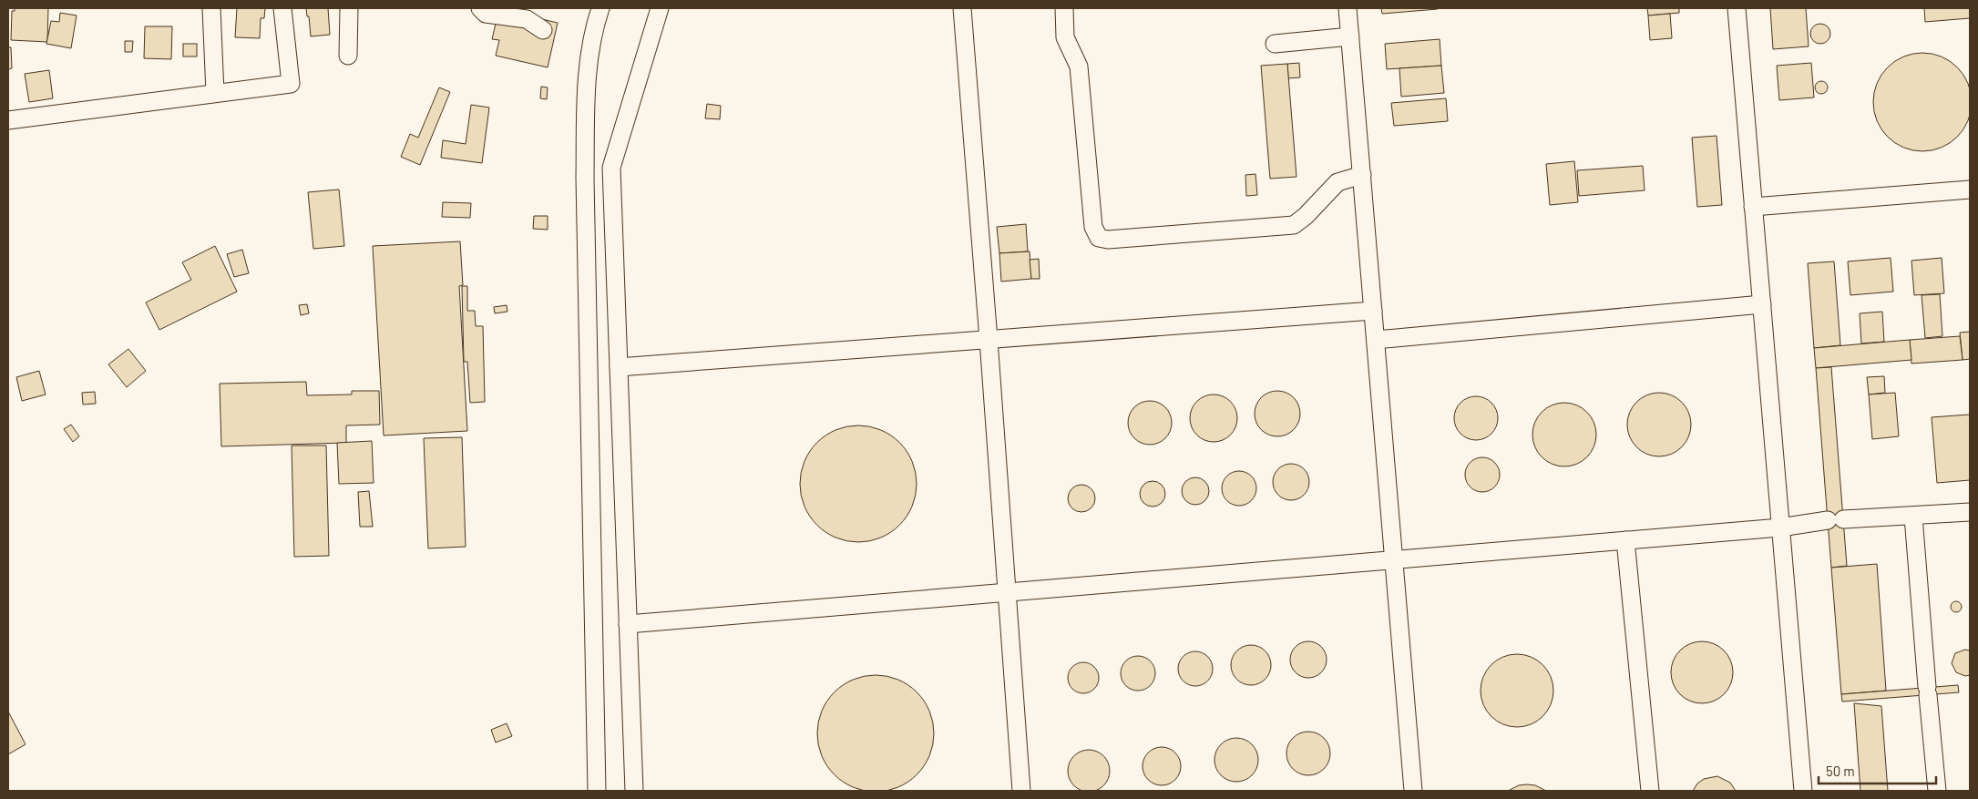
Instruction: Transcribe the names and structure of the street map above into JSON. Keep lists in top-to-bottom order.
{
  "scale_bar": "50 m"
}
